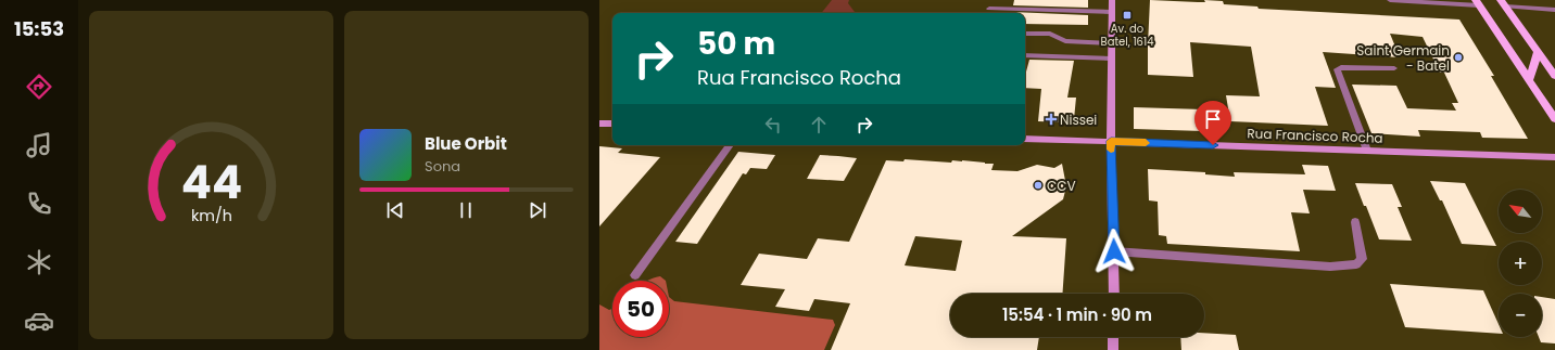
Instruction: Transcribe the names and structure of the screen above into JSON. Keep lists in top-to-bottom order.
{
  "streets": {
    "main road": ["Rua Francisco Rocha"]
  },
  "places": {
    "transit": ["Av. do Batel, 1614"],
    "other": ["Saint Germain - Batel", "CCV"],
    "health": ["Nissei"]
  },
  "north": "top left",
  "page": {
    "tabs": "15:53",
    "turn": ["50 m", "Rua Francisco Rocha"],
    "song": ["Blue Orbit", "Sona"],
    "map_buttons": ["+", "−"],
    "limit": "50",
    "trip": "15:54 · 1 min · 90 m",
    "gauge": ["44", "km/h"]
  }
}
